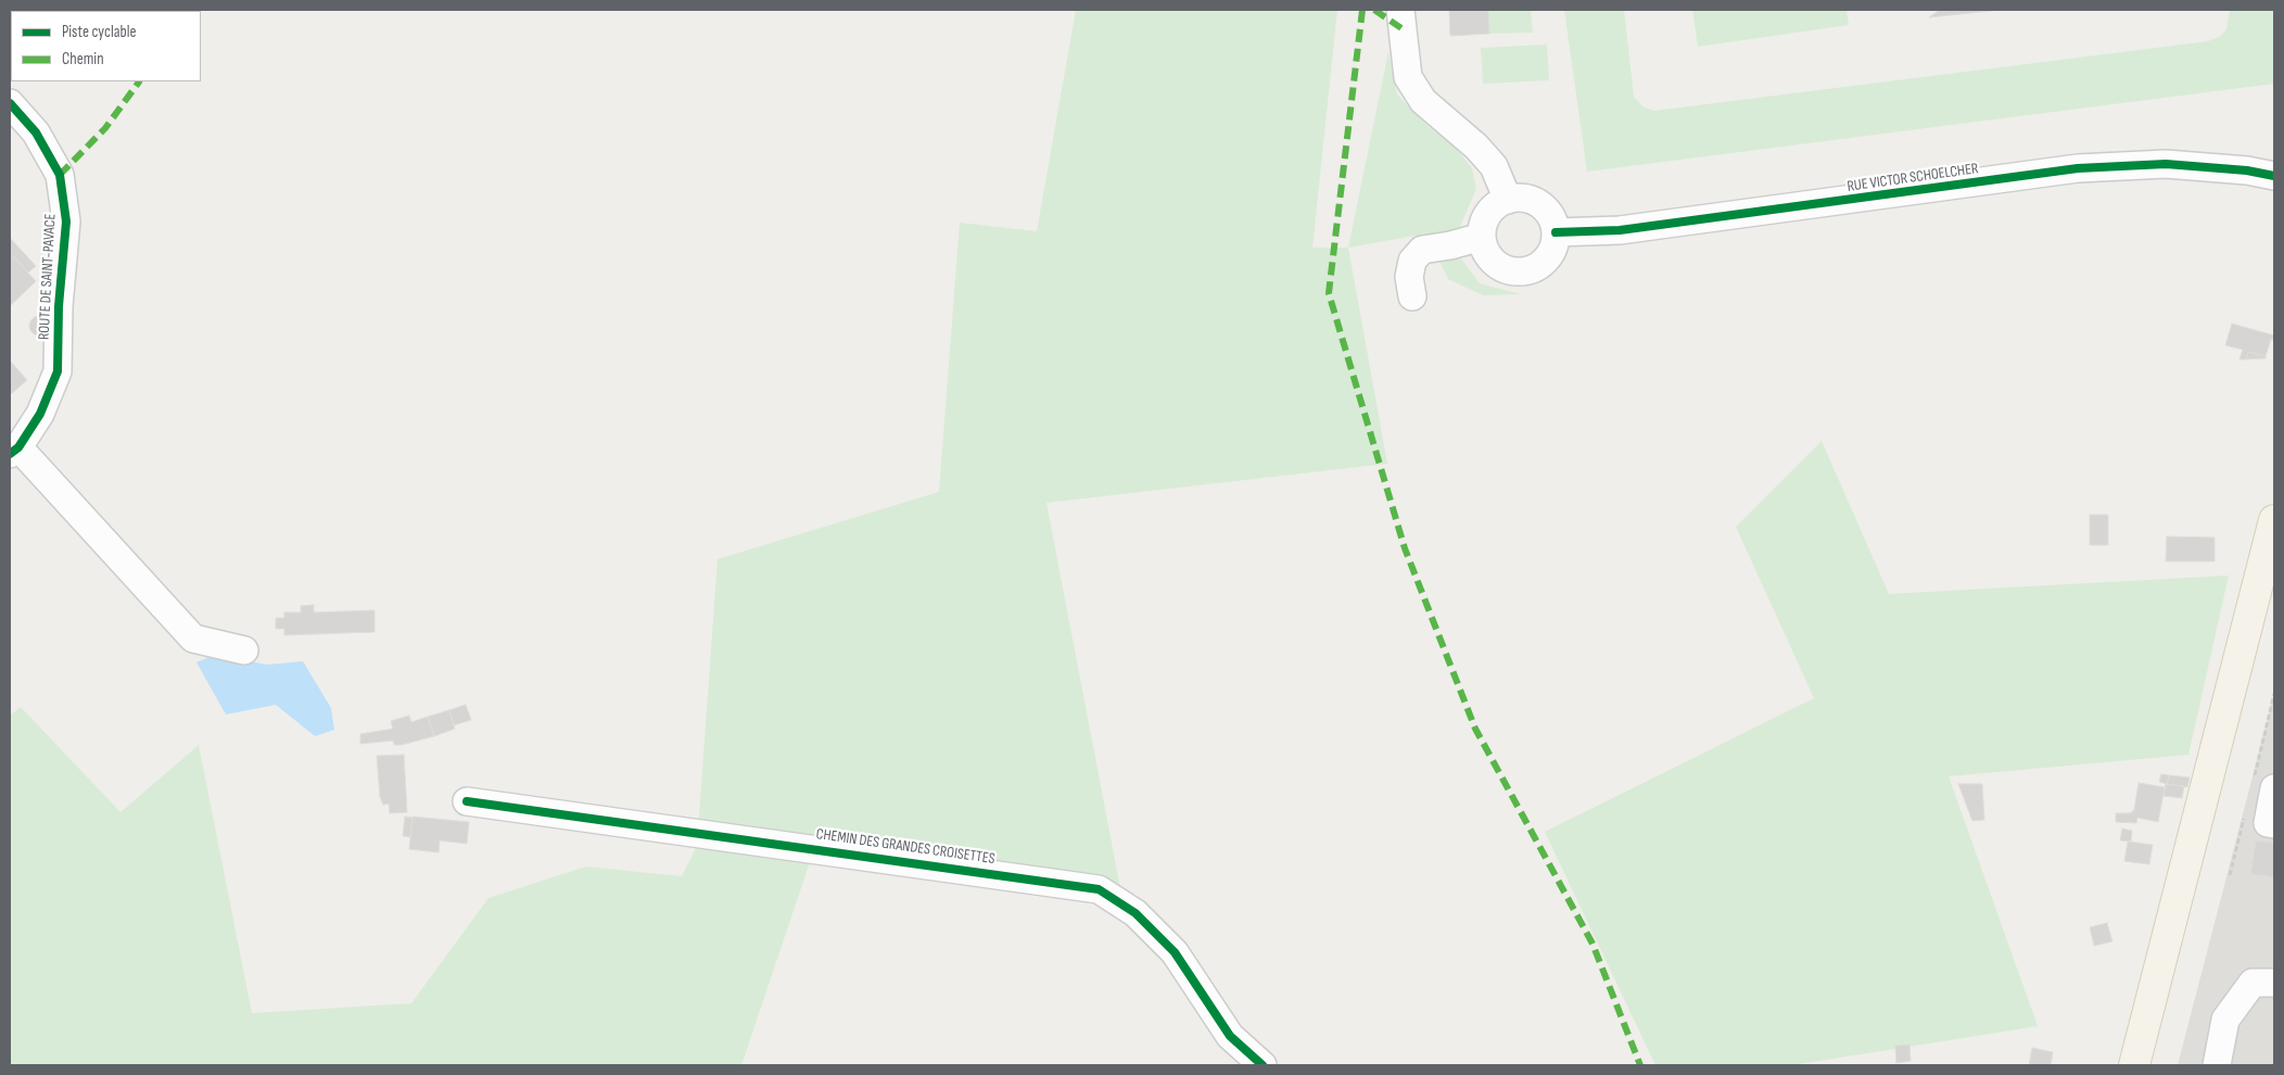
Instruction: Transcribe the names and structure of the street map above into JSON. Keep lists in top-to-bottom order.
{
  "streets": {
    "street": ["RUE VICTOR SCHOELCHER", "ROUTE DE SAINT-PAVACE", "CHEMIN DES GRANDES CROISETTES"]
  },
  "legend": ["Piste cyclable", "Chemin"]
}
